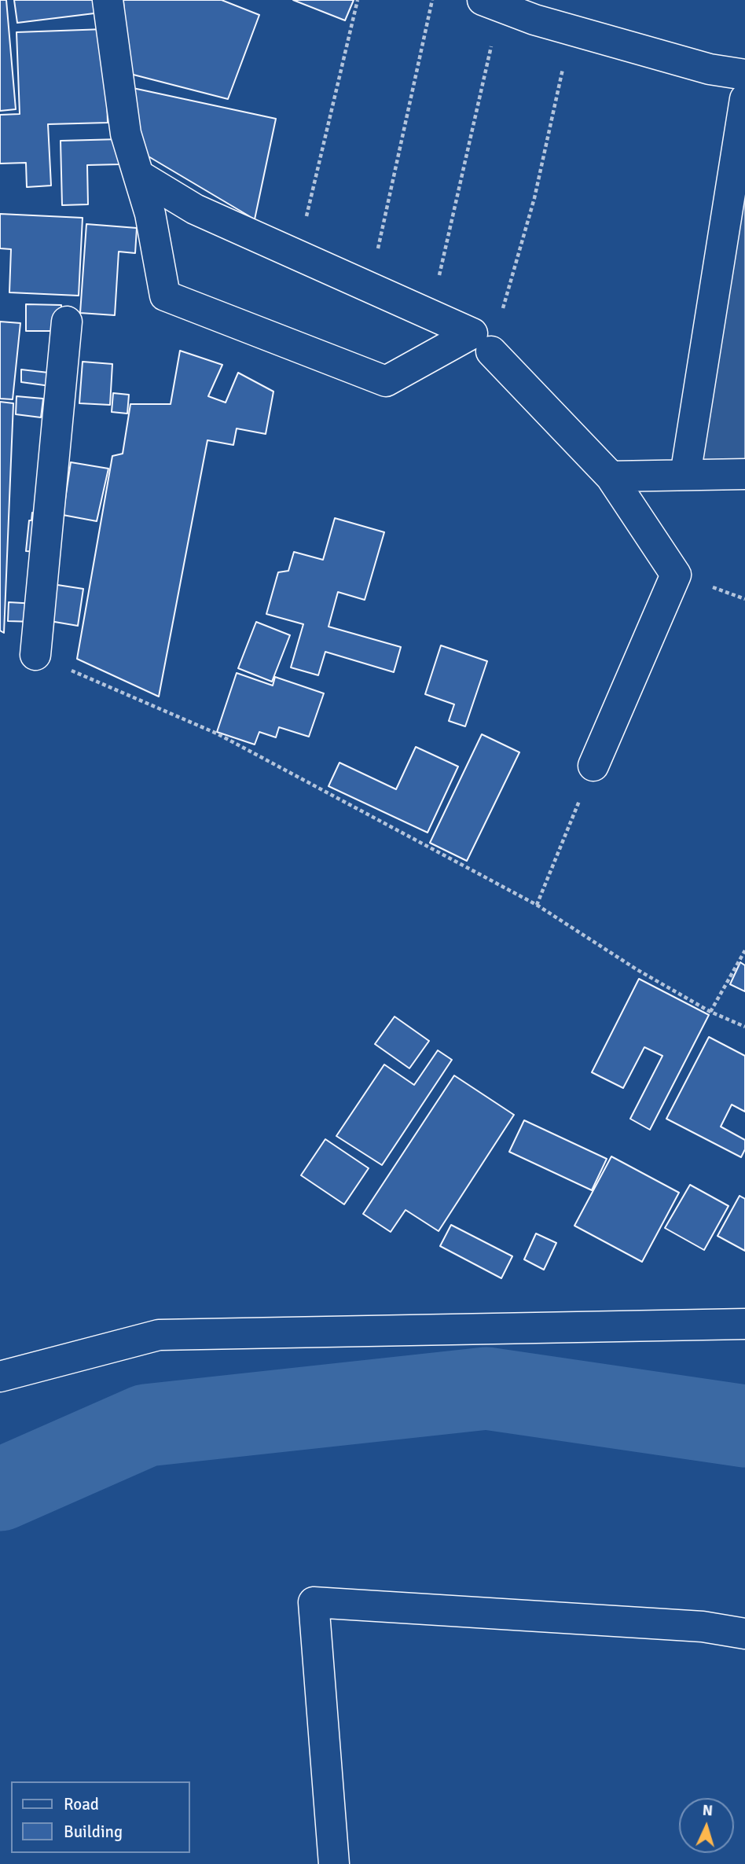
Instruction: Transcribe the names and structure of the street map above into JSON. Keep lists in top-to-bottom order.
{
  "legend": ["Road", "Building"],
  "north": "top"
}
